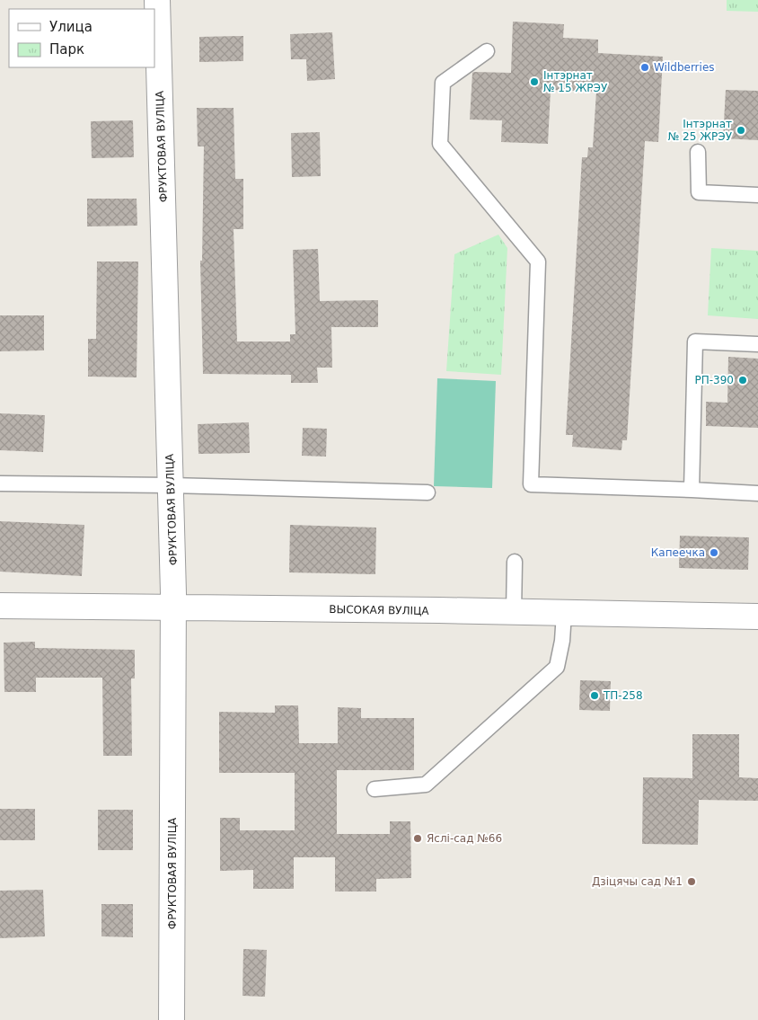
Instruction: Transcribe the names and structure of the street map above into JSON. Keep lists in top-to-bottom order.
{
  "streets": {
    "street": ["ФРУКТОВАЯ ВУЛІЦА", "ВЫСОКАЯ ВУЛІЦА"]
  },
  "crossings": [
    ["ФРУКТОВАЯ ВУЛІЦА", "ВЫСОКАЯ ВУЛІЦА"]
  ],
  "places": [
    "Wildberries",
    "Інтэрнат № 15 ЖРЭУ",
    "Інтэрнат № 25 ЖРЭУ",
    "РП-390",
    "Капеечка",
    "ТП-258",
    "Яслі-сад №66",
    "Дзіцячы сад №1"
  ],
  "legend": ["Улица", "Парк"]
}
